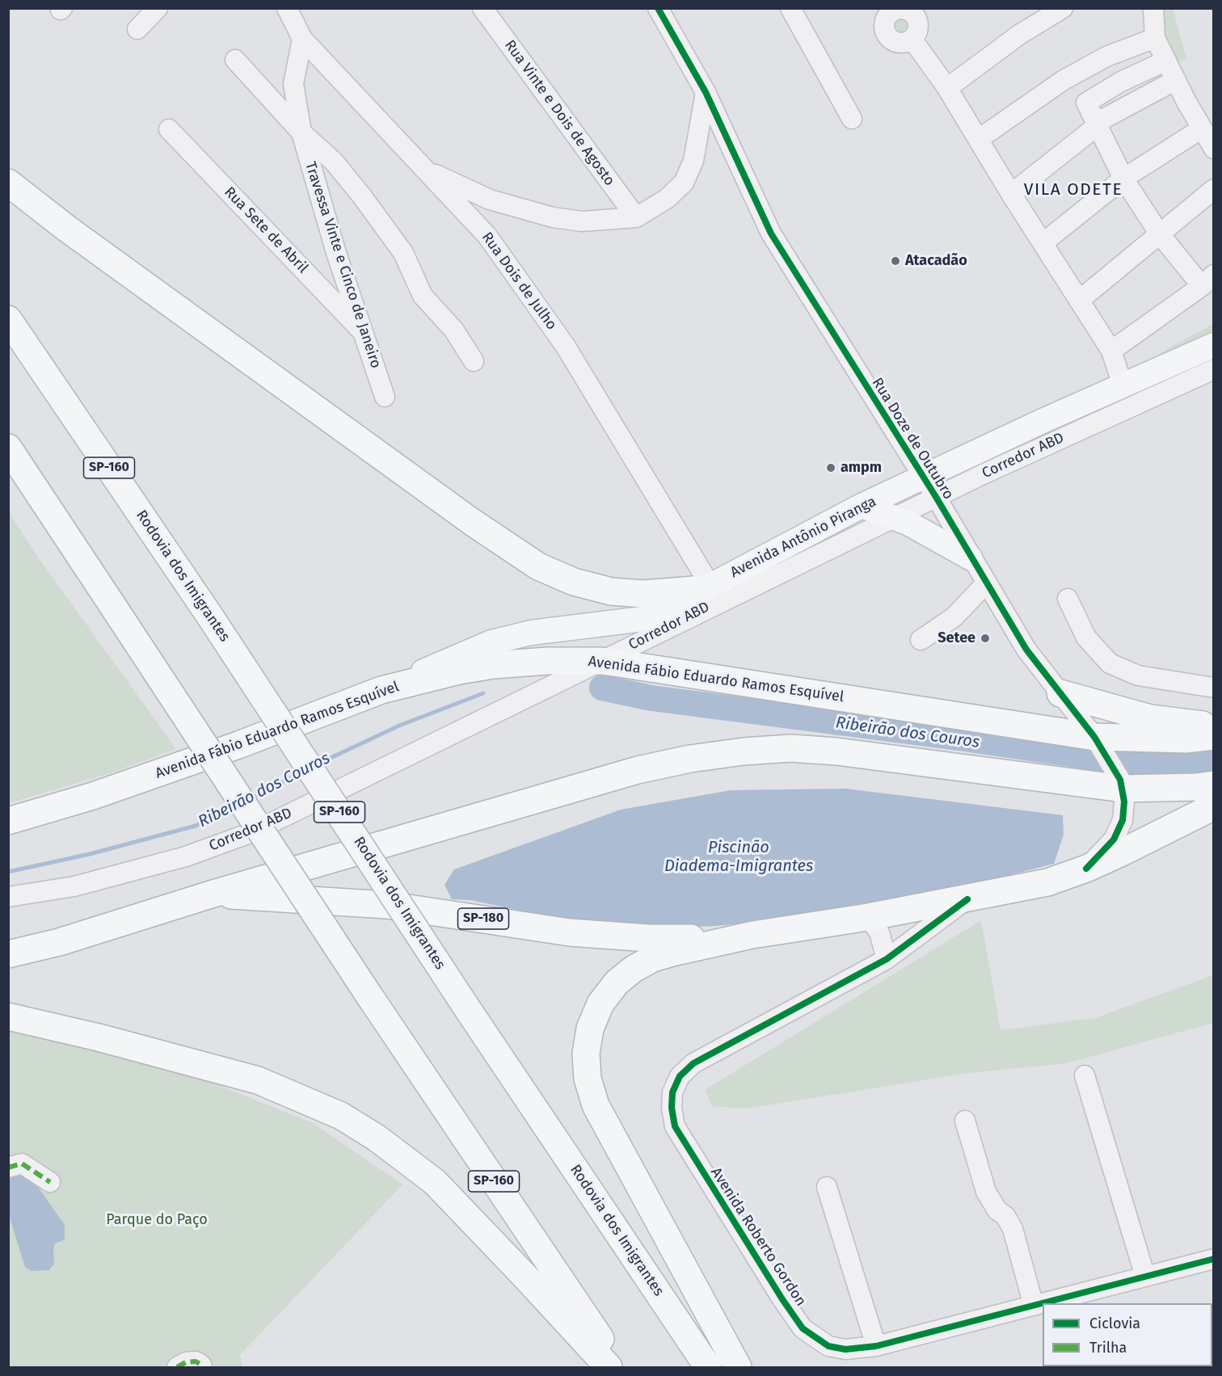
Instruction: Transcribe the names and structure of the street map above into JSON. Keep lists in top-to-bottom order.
{
  "streets": {
    "highway": [
      "SP-160",
      "Rodovia dos Imigrantes",
      "Avenida Fábio Eduardo Ramos Esquível",
      "SP-180"
    ],
    "main road": ["Avenida Antônio Piranga"],
    "street": [
      "Rua Vinte e Dois de Agosto",
      "Rua Sete de Abril",
      "Travessa Vinte e Cinco de Janeiro",
      "Rua Dois de Julho",
      "Rua Doze de Outubro",
      "Corredor ABD",
      "Avenida Roberto Gordon"
    ]
  },
  "crossings": [
    ["Rua Sete de Abril", "Travessa Vinte e Cinco de Janeiro"],
    ["Travessa Vinte e Cinco de Janeiro", "Rua Dois de Julho"],
    ["Rua Dois de Julho", "Avenida Antônio Piranga"],
    ["Rua Doze de Outubro", "Corredor ABD"],
    ["Rua Doze de Outubro", "Avenida Antônio Piranga"],
    ["Rua Doze de Outubro", "Avenida Fábio Eduardo Ramos Esquível"],
    ["Rua Doze de Outubro", "SP-180"],
    ["Corredor ABD", "Avenida Fábio Eduardo Ramos Esquível"],
    ["Avenida Antônio Piranga", "Avenida Fábio Eduardo Ramos Esquível"],
    ["SP-180", "Avenida Roberto Gordon"]
  ],
  "districts": ["VILA ODETE"],
  "water": ["Ribeirão dos Couros", "Piscinão Diadema-Imigrantes"],
  "parks": ["Parque do Paço"],
  "places": ["Atacadão", "ampm", "Setee"],
  "legend": ["Ciclovia", "Trilha"]
}
